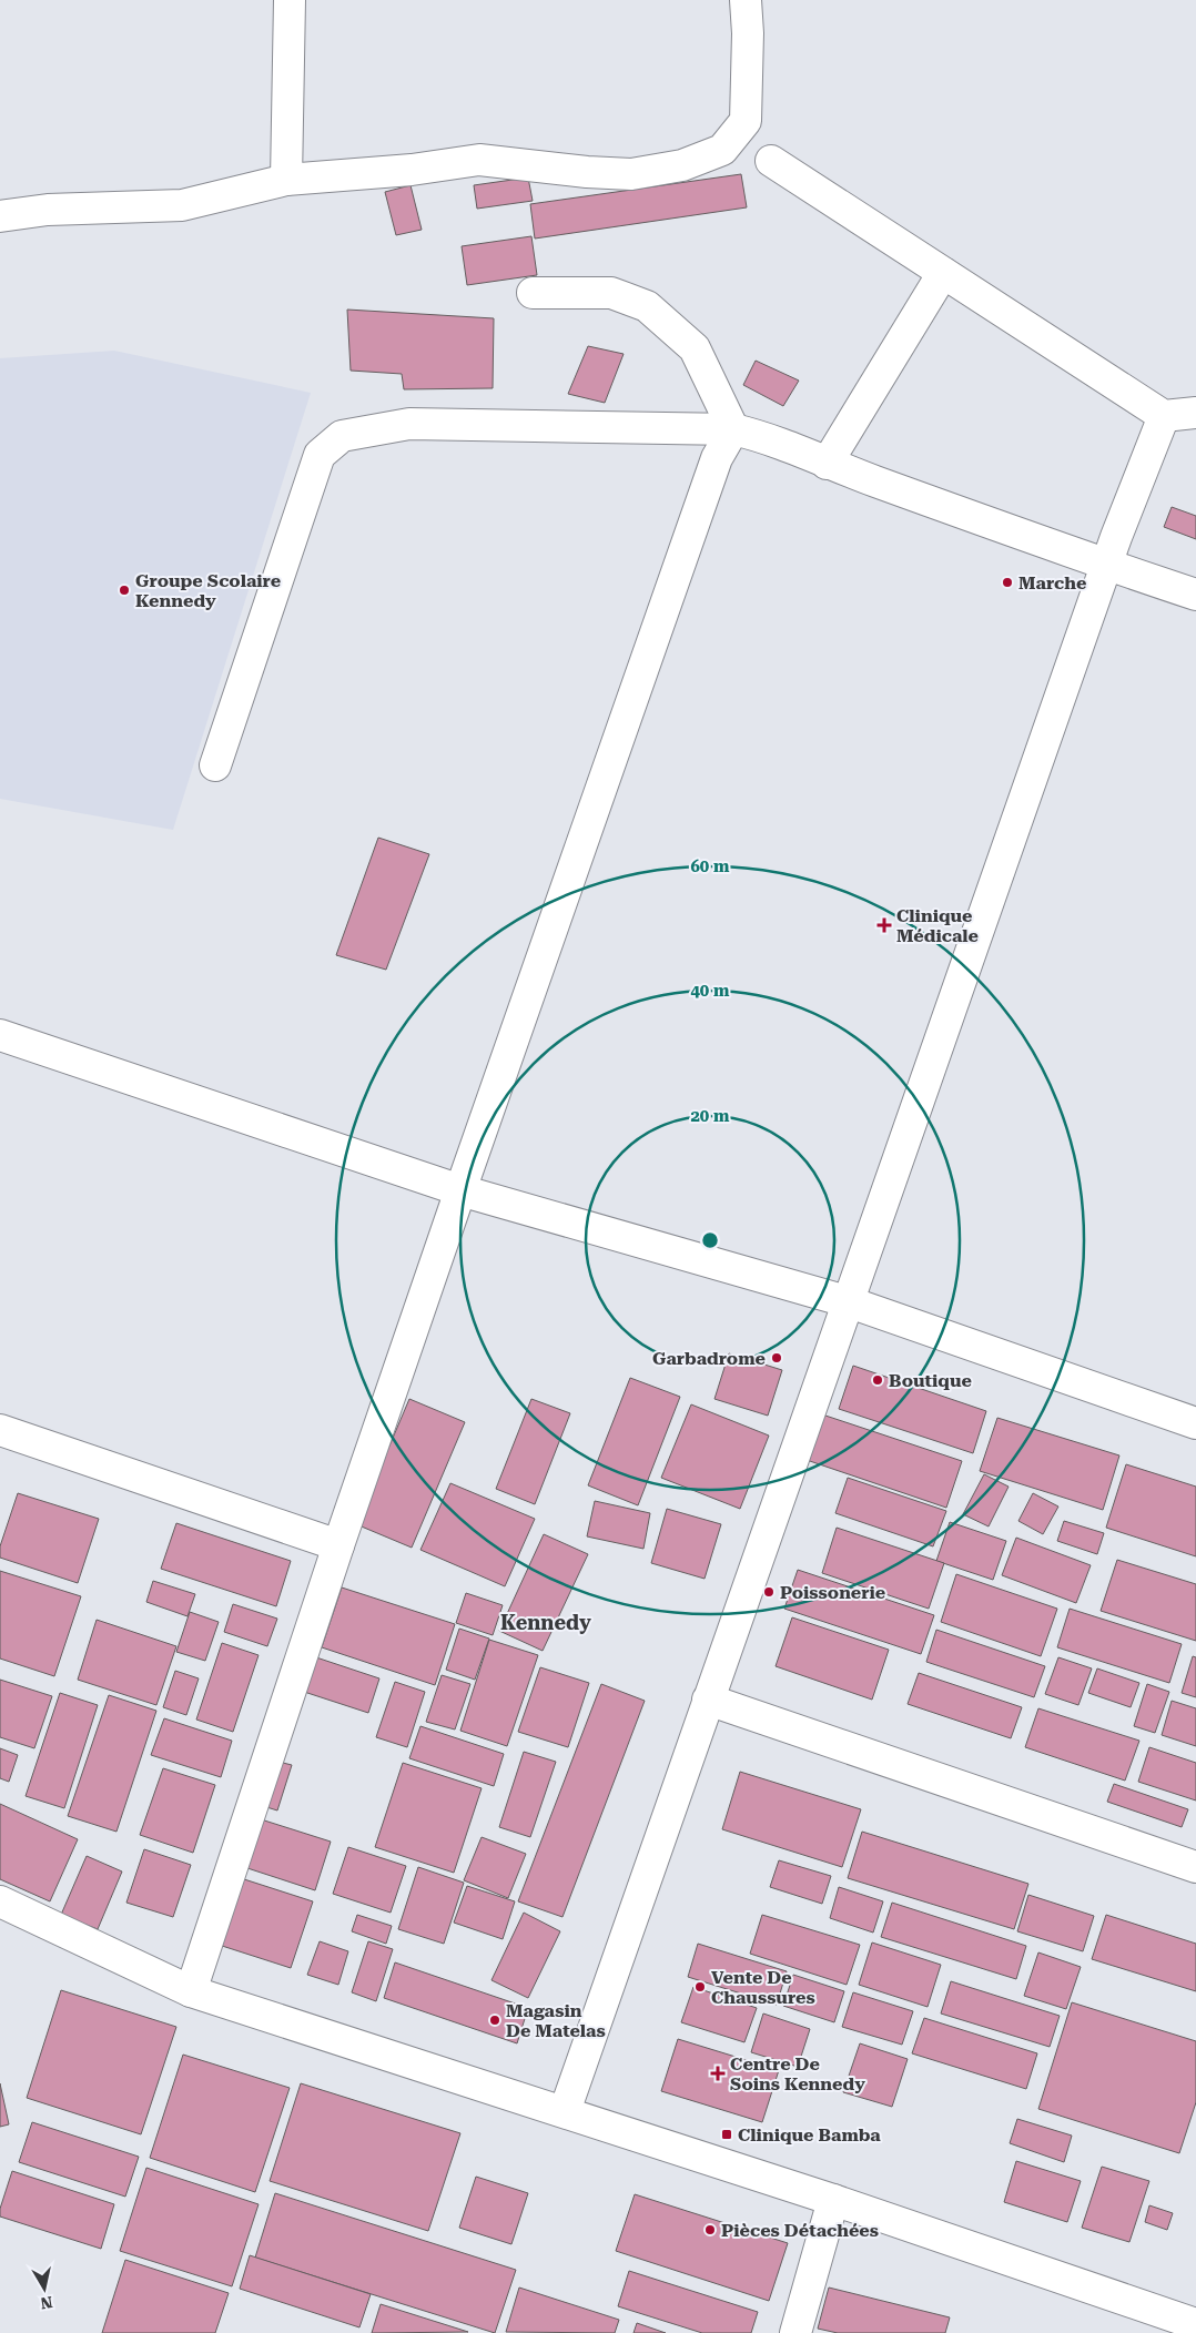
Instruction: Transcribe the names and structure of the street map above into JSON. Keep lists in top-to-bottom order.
{
  "districts": ["Kennedy"],
  "places": {
    "other": [
      "Marche",
      "Groupe Scolaire Kennedy",
      "Garbadrome",
      "Boutique",
      "Poissonerie",
      "Vente De Chaussures",
      "Magasin De Matelas",
      "Pièces Détachées"
    ],
    "health": ["Clinique Médicale", "Centre De Soins Kennedy"],
    "transit": ["Clinique Bamba"]
  },
  "north": "bottom",
  "rings": ["60 m", "40 m", "20 m"]
}
